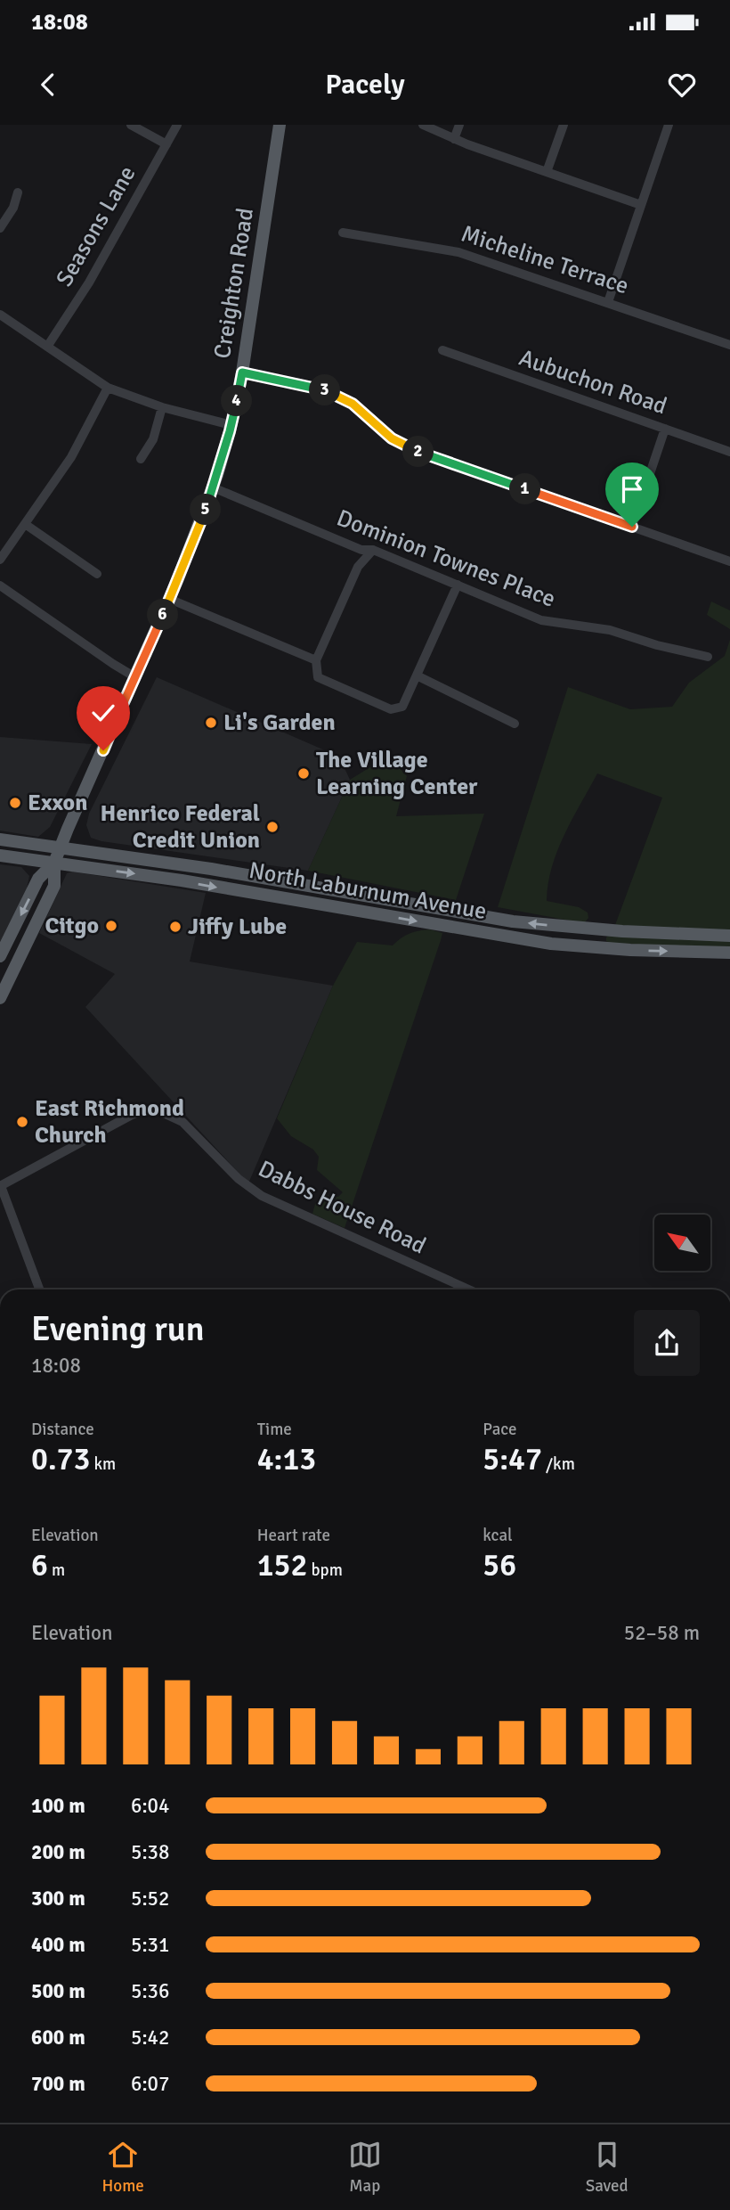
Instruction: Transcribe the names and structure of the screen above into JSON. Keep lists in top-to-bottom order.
{
  "streets": {
    "main road": ["Creighton Road", "North Laburnum Avenue"],
    "street": [
      "Seasons Lane",
      "Micheline Terrace",
      "Aubuchon Road",
      "Dominion Townes Place",
      "Dabbs House Road"
    ]
  },
  "crossings": [
    ["Creighton Road", "Dominion Townes Place"],
    ["Creighton Road", "North Laburnum Avenue"]
  ],
  "places": [
    "Li's Garden",
    "The Village Learning Center",
    "Exxon",
    "Henrico Federal Credit Union",
    "Citgo",
    "Jiffy Lube",
    "East Richmond Church"
  ],
  "north": "top left",
  "page": {
    "status": "18:08",
    "header": "Pacely",
    "pins": [
      "3",
      "4",
      "2",
      "1",
      "5",
      "6"
    ],
    "heading": ["Evening run", "18:08"],
    "stats": [
      ["Distance", "0.73 km"],
      ["Time", "4:13"],
      ["Pace", "5:47 /km"],
      ["Elevation", "6 m"],
      ["Heart rate", "152 bpm"],
      ["kcal", "56"]
    ],
    "chart": ["Elevation", "52–58 m"],
    "list": [
      {
        "name": "100 m",
        "note": "6:04"
      },
      {
        "name": "200 m",
        "note": "5:38"
      },
      {
        "name": "300 m",
        "note": "5:52"
      },
      {
        "name": "400 m",
        "note": "5:31"
      },
      {
        "name": "500 m",
        "note": "5:36"
      },
      {
        "name": "600 m",
        "note": "5:42"
      },
      {
        "name": "700 m",
        "note": "6:07"
      }
    ],
    "tabs": ["Home", "Map", "Saved"]
  }
}
